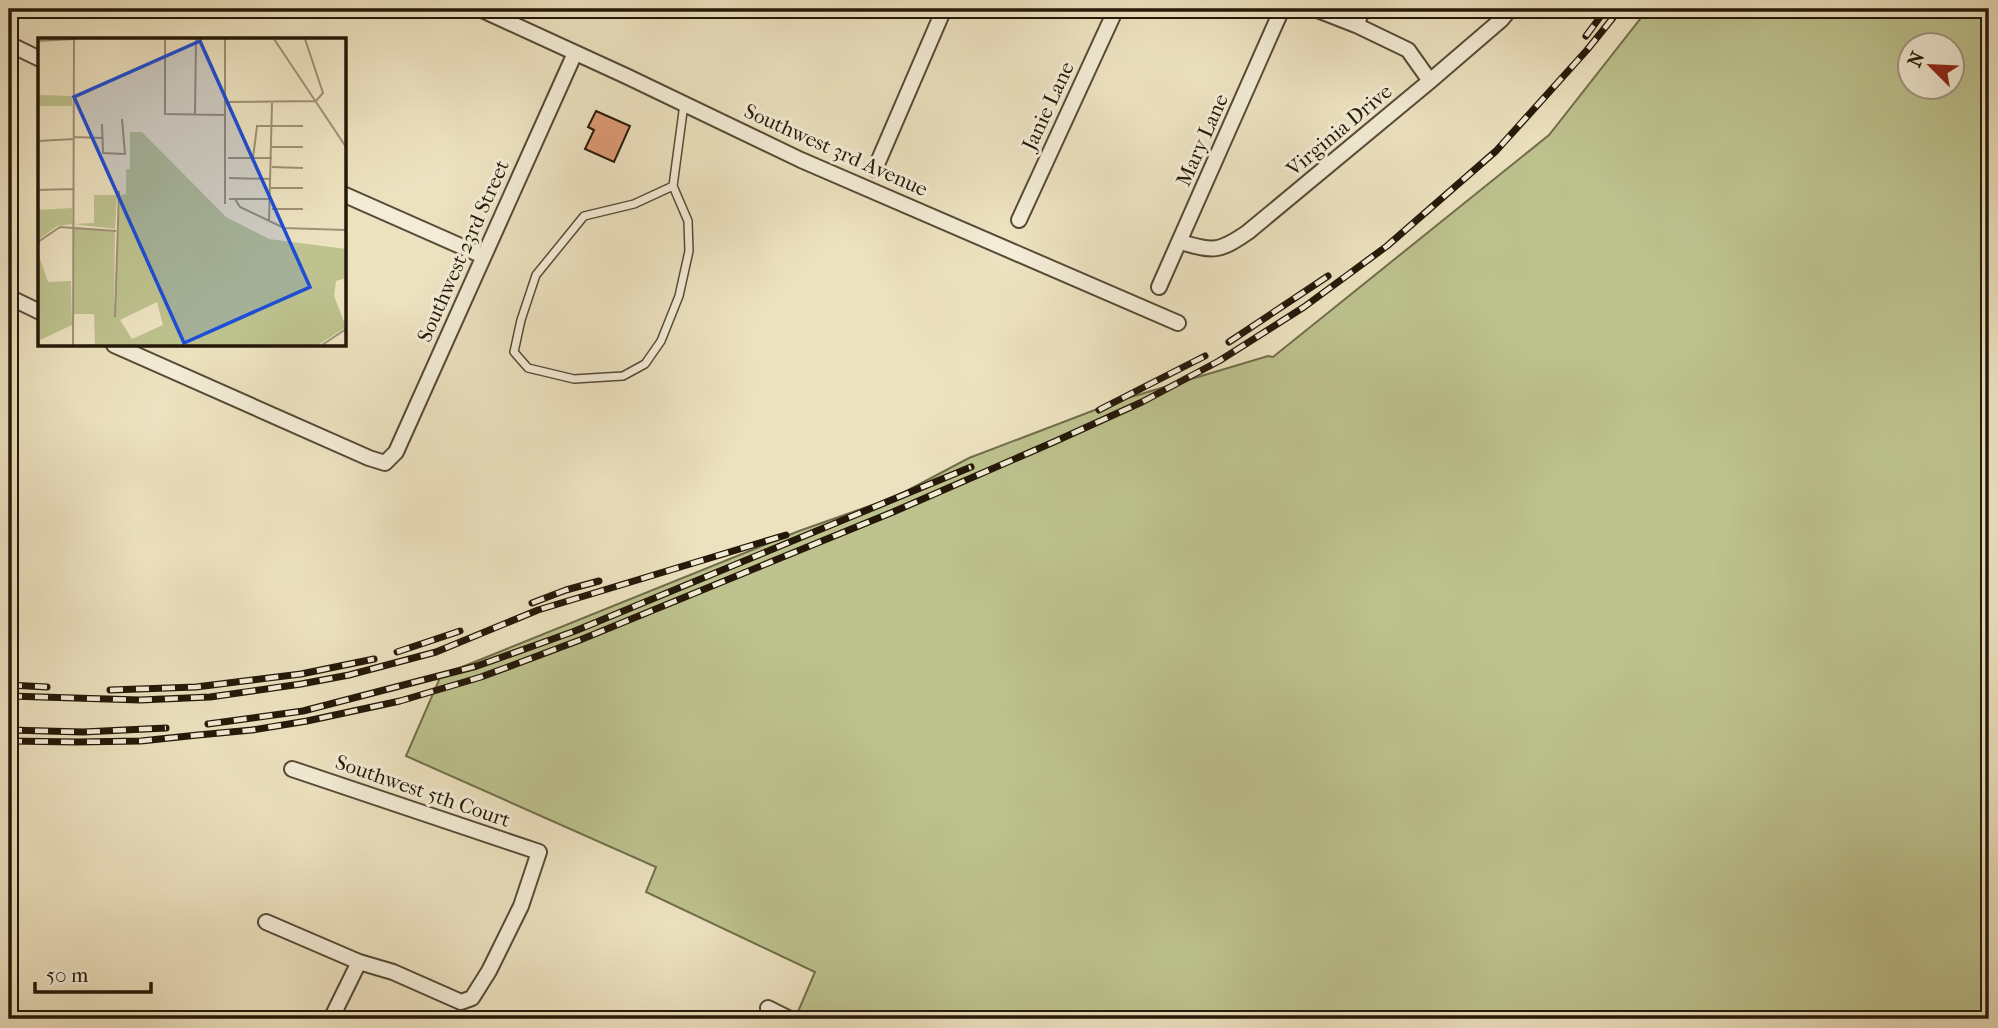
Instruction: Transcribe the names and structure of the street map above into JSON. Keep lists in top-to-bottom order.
{
  "streets": {
    "street": [
      "Janie Lane",
      "Virginia Drive",
      "Mary Lane",
      "Southwest 3rd Avenue",
      "Southwest 23rd Street",
      "Southwest 5th Court"
    ]
  },
  "crossings": [
    ["Virginia Drive", "Mary Lane"],
    ["Southwest 3rd Avenue", "Southwest 23rd Street"]
  ],
  "scale_bar": "50 m",
  "north": "top left"
}
